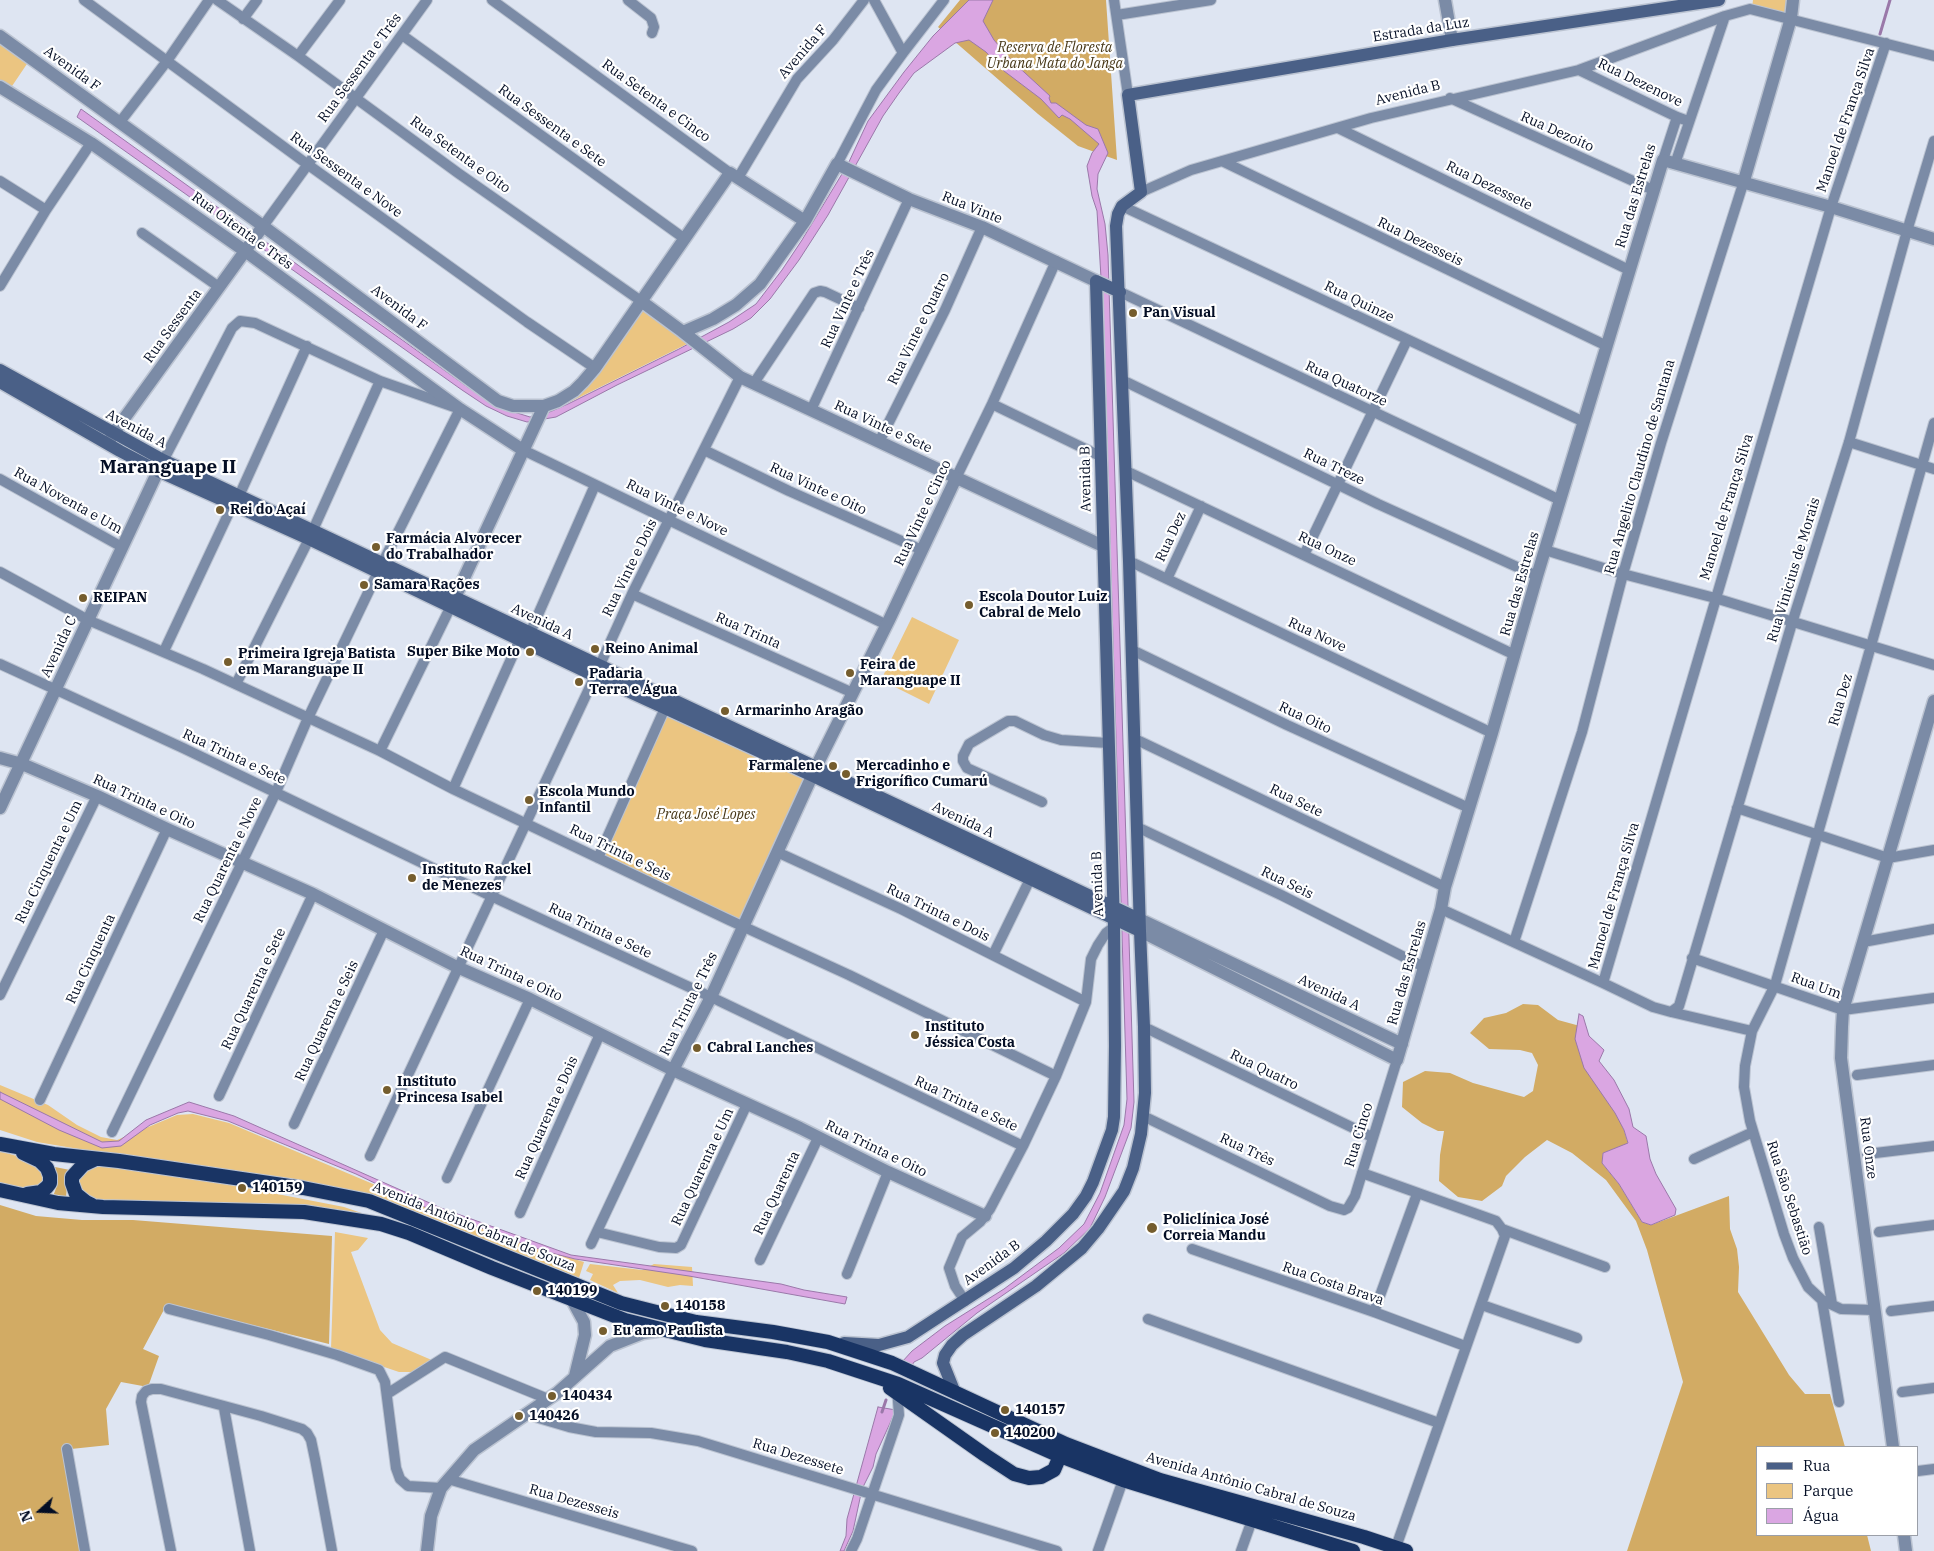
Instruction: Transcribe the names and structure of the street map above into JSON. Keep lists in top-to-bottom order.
{
  "streets": {
    "highway": ["Avenida Antônio Cabral de Souza"],
    "main road": ["Estrada da Luz", "Avenida B", "Avenida A"],
    "street": [
      "Avenida F",
      "Rua Sessenta e Três",
      "Rua Dezenove",
      "Rua Setenta e Cinco",
      "Manoel de França Silva",
      "Rua Sessenta e Sete",
      "Rua Dezoito",
      "Rua Setenta e Oito",
      "Rua Sessenta e Nove",
      "Rua Dezessete",
      "Rua das Estrelas",
      "Rua Vinte",
      "Rua Oitenta e Três",
      "Rua Dezesseis",
      "Rua Vinte e Três",
      "Rua Quinze",
      "Rua Sessenta",
      "Rua Vinte e Quatro",
      "Rua Quatorze",
      "Rua Vinte e Sete",
      "Rua Treze",
      "Rua Angelito Claudino de Santana",
      "Rua Vinte e Oito",
      "Rua Noventa e Um",
      "Rua Vinte e Nove",
      "Rua Vinte e Cinco",
      "Rua Dez",
      "Rua Onze",
      "Rua Vinte e Dois",
      "Rua Vinicius de Morais",
      "Rua Trinta",
      "Rua Nove",
      "Avenida C",
      "Rua Oito",
      "Rua Trinta e Sete",
      "Rua Sete",
      "Rua Trinta e Oito",
      "Rua Trinta e Seis",
      "Rua Quarenta e Nove",
      "Rua Cinquenta e Um",
      "Rua Seis",
      "Rua Trinta e Dois",
      "Rua Cinquenta",
      "Rua Um",
      "Rua Quarenta e Sete",
      "Rua Trinta e Três",
      "Rua Quarenta e Seis",
      "Rua Quatro",
      "Rua Quarenta e Dois",
      "Rua Cinco",
      "Rua Três",
      "Rua Quarenta e Um",
      "Rua Quarenta",
      "Rua São Sebastião",
      "Rua Costa Brava"
    ]
  },
  "crossings": [
    ["Avenida F", "Rua Sessenta e Três"],
    ["Avenida F", "Rua Setenta e Cinco"],
    ["Avenida F", "Rua Sessenta e Sete"],
    ["Avenida F", "Rua Setenta e Oito"],
    ["Avenida F", "Rua Sessenta e Nove"],
    ["Avenida F", "Rua Sessenta"],
    ["Rua Sessenta e Três", "Rua Sessenta e Sete"],
    ["Rua Sessenta e Três", "Rua Setenta e Oito"],
    ["Rua Sessenta e Três", "Rua Sessenta e Nove"],
    ["Rua Sessenta e Três", "Rua Sessenta"],
    ["Rua Dezenove", "Avenida B"],
    ["Rua Dezenove", "Rua das Estrelas"],
    ["Avenida B", "Manoel de França Silva"],
    ["Avenida B", "Rua Dezoito"],
    ["Avenida B", "Rua Dezessete"],
    ["Avenida B", "Rua das Estrelas"],
    ["Avenida B", "Rua Vinte"],
    ["Avenida B", "Rua Dezesseis"],
    ["Avenida B", "Rua Quinze"],
    ["Avenida B", "Rua Vinte e Sete"],
    ["Avenida B", "Avenida A"],
    ["Avenida B", "Rua Angelito Claudino de Santana"],
    ["Avenida B", "Avenida Antônio Cabral de Souza"],
    ["Rua Dezoito", "Rua das Estrelas"],
    ["Rua Setenta e Oito", "Rua Vinte e Sete"],
    ["Rua Dezessete", "Rua das Estrelas"],
    ["Rua das Estrelas", "Rua Dezesseis"],
    ["Rua das Estrelas", "Rua Quinze"],
    ["Rua das Estrelas", "Rua Quatorze"],
    ["Rua das Estrelas", "Avenida A"],
    ["Rua das Estrelas", "Rua Treze"],
    ["Rua das Estrelas", "Rua Onze"],
    ["Rua das Estrelas", "Rua Nove"],
    ["Rua das Estrelas", "Rua Oito"],
    ["Rua das Estrelas", "Rua Sete"],
    ["Rua das Estrelas", "Rua Seis"],
    ["Rua das Estrelas", "Rua Cinco"],
    ["Rua Vinte", "Rua Vinte e Três"],
    ["Rua Vinte", "Rua Vinte e Quatro"],
    ["Rua Vinte", "Rua Vinte e Cinco"],
    ["Rua Oitenta e Três", "Rua Sessenta"],
    ["Rua Oitenta e Três", "Rua Vinte e Nove"],
    ["Rua Oitenta e Três", "Rua Quarenta e Nove"],
    ["Rua Vinte e Três", "Rua Vinte e Sete"],
    ["Rua Sessenta", "Avenida A"],
    ["Rua Vinte e Quatro", "Rua Vinte e Sete"],
    ["Rua Vinte e Sete", "Rua Vinte e Cinco"],
    ["Rua Vinte e Sete", "Rua Vinte e Dois"],
    ["Avenida A", "Rua Vinte e Cinco"],
    ["Avenida A", "Rua Vinte e Dois"],
    ["Avenida A", "Avenida C"],
    ["Avenida A", "Rua Quarenta e Nove"],
    ["Avenida A", "Rua Trinta e Três"],
    ["Avenida A", "Rua Cinco"],
    ["Rua Vinte e Oito", "Rua Vinte e Cinco"],
    ["Rua Vinte e Oito", "Rua Vinte e Dois"],
    ["Rua Noventa e Um", "Avenida C"],
    ["Rua Vinte e Nove", "Rua Vinte e Cinco"],
    ["Rua Vinte e Nove", "Rua Vinte e Dois"],
    ["Rua Vinte e Nove", "Rua Quarenta e Nove"],
    ["Rua Vinte e Cinco", "Rua Trinta"],
    ["Rua Vinte e Cinco", "Rua Trinta e Três"],
    ["Rua Dez", "Rua Onze"],
    ["Rua Dez", "Rua Nove"],
    ["Rua Dez", "Rua Um"],
    ["Rua Dez", "Rua São Sebastião"],
    ["Rua Onze", "Rua Um"],
    ["Rua Vinte e Dois", "Rua Trinta"],
    ["Rua Vinte e Dois", "Rua Trinta e Sete"],
    ["Rua Vinte e Dois", "Rua Trinta e Oito"],
    ["Rua Vinte e Dois", "Rua Trinta e Seis"],
    ["Rua Vinicius de Morais", "Rua Um"],
    ["Avenida C", "Rua Trinta e Sete"],
    ["Avenida C", "Rua Trinta e Oito"],
    ["Avenida C", "Rua Trinta e Seis"],
    ["Rua Trinta e Sete", "Rua Quarenta e Nove"],
    ["Rua Trinta e Sete", "Rua Trinta e Três"],
    ["Rua Trinta e Oito", "Rua Quarenta e Nove"],
    ["Rua Trinta e Oito", "Rua Cinquenta e Um"],
    ["Rua Trinta e Oito", "Rua Cinquenta"],
    ["Rua Trinta e Oito", "Rua Quarenta e Sete"],
    ["Rua Trinta e Oito", "Rua Trinta e Três"],
    ["Rua Trinta e Oito", "Rua Quarenta e Seis"],
    ["Rua Trinta e Oito", "Rua Quarenta e Dois"],
    ["Rua Trinta e Oito", "Rua Quarenta e Um"],
    ["Rua Trinta e Oito", "Rua Quarenta"],
    ["Rua Trinta e Seis", "Rua Quarenta e Nove"],
    ["Rua Trinta e Seis", "Rua Trinta e Três"],
    ["Rua Trinta e Dois", "Rua Trinta e Três"],
    ["Rua Um", "Rua São Sebastião"],
    ["Rua Trinta e Três", "Rua Quarenta e Um"],
    ["Rua Quatro", "Rua Cinco"],
    ["Rua Cinco", "Rua Três"]
  ],
  "districts": ["Maranguape II"],
  "parks": ["Reserva de Floresta Urbana Mata do Janga", "Praça José Lopes"],
  "places": [
    "Pan Visual",
    "Rei do Açaí",
    "Farmácia Alvorecer do Trabalhador",
    "Samara Rações",
    "REIPAN",
    "Escola Doutor Luiz Cabral de Melo",
    "Reino Animal",
    "Super Bike Moto",
    "Primeira Igreja Batista em Maranguape II",
    "Feira de Maranguape II",
    "Padaria Terra e Água",
    "Armarinho Aragão",
    "Farmalene",
    "Mercadinho e Frigorífico Cumarú",
    "Escola Mundo Infantil",
    "Instituto Rackel de Menezes",
    "Instituto Jéssica Costa",
    "Cabral Lanches",
    "Instituto Princesa Isabel",
    "140159",
    "Policlínica José Correia Mandu",
    "140199",
    "140158",
    "Eu amo Paulista",
    "140434",
    "140157",
    "140426",
    "140200"
  ],
  "legend": ["Rua", "Parque", "Água"],
  "north": "left"
}
